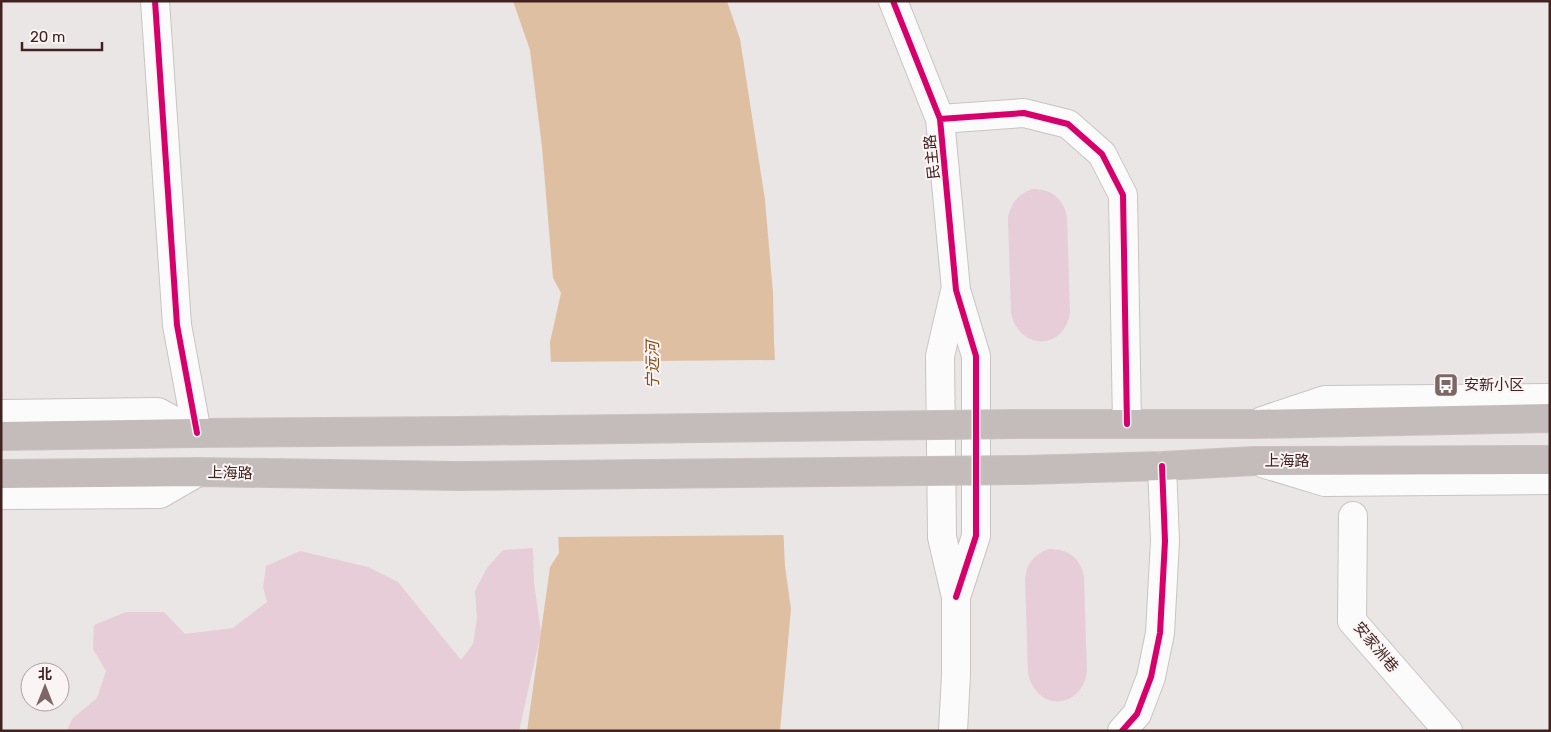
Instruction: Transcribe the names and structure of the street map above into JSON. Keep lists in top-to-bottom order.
{
  "streets": {
    "highway": ["上海路"],
    "street": ["民主路", "安家洲巷"]
  },
  "water": ["宁远河"],
  "places": {
    "bus stop": ["安新小区"]
  },
  "scale_bar": "20 m",
  "north": "top"
}
